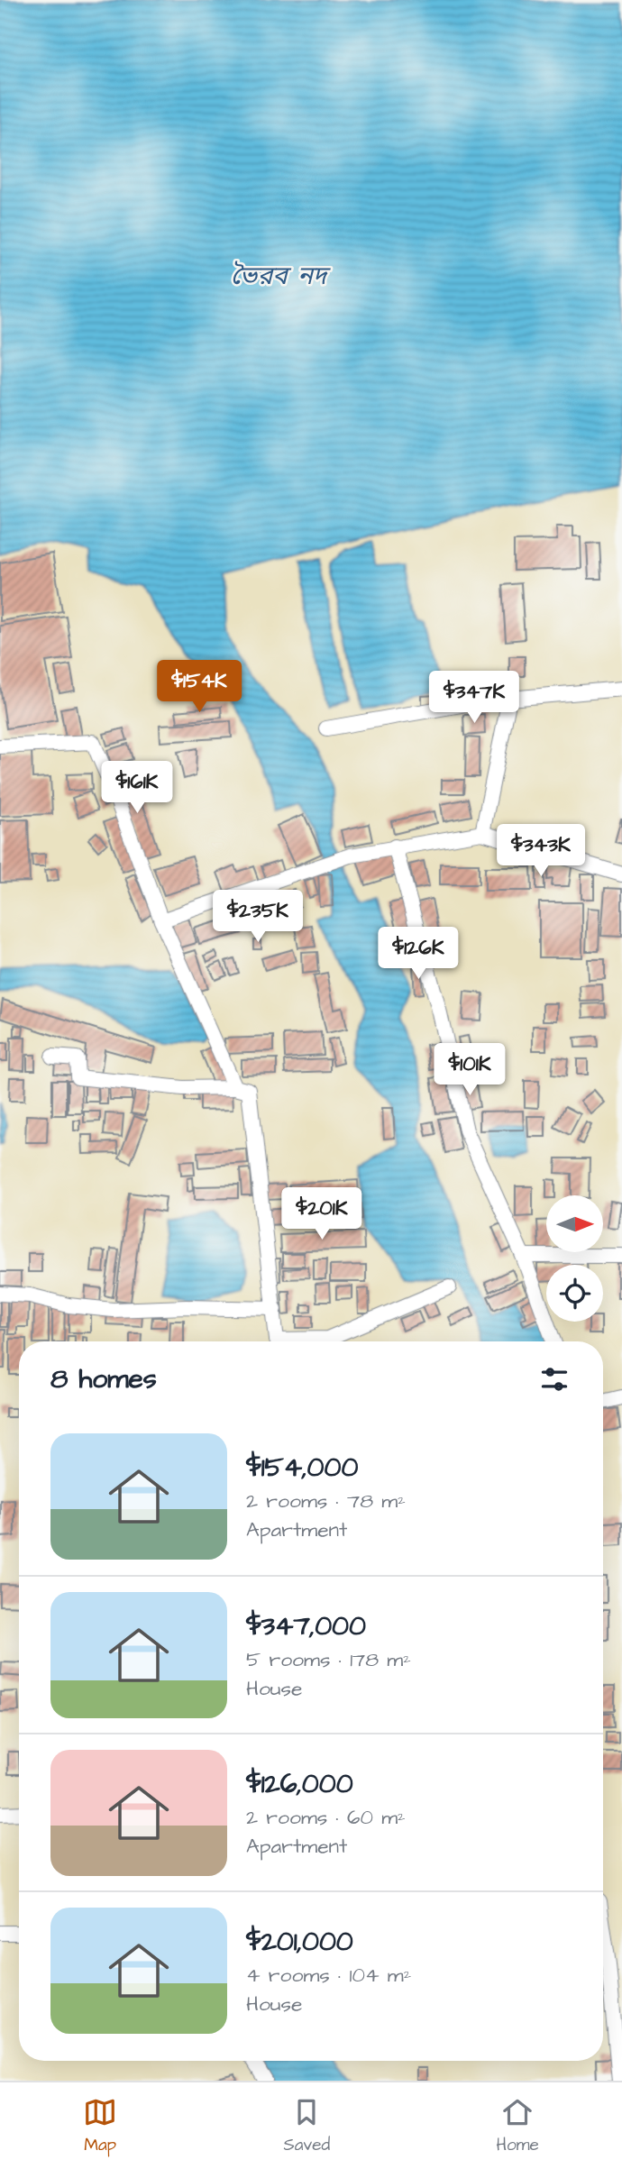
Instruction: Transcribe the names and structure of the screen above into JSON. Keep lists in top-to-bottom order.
{
  "water": ["ভৈরব নদ"],
  "north": "right",
  "page": {
    "price": [
      "$154K",
      "$347K",
      "$161K",
      "$343K",
      "$235K",
      "$126K",
      "$101K",
      "$201K"
    ],
    "heading": "8 homes",
    "list": [
      {
        "name": "$154,000",
        "note": "2 rooms · 78 m² · Apartment"
      },
      {
        "name": "$347,000",
        "note": "5 rooms · 178 m² · House"
      },
      {
        "name": "$126,000",
        "note": "2 rooms · 60 m² · Apartment"
      },
      {
        "name": "$201,000",
        "note": "4 rooms · 104 m² · House"
      }
    ],
    "tabs": ["Map", "Saved", "Home"]
  }
}
